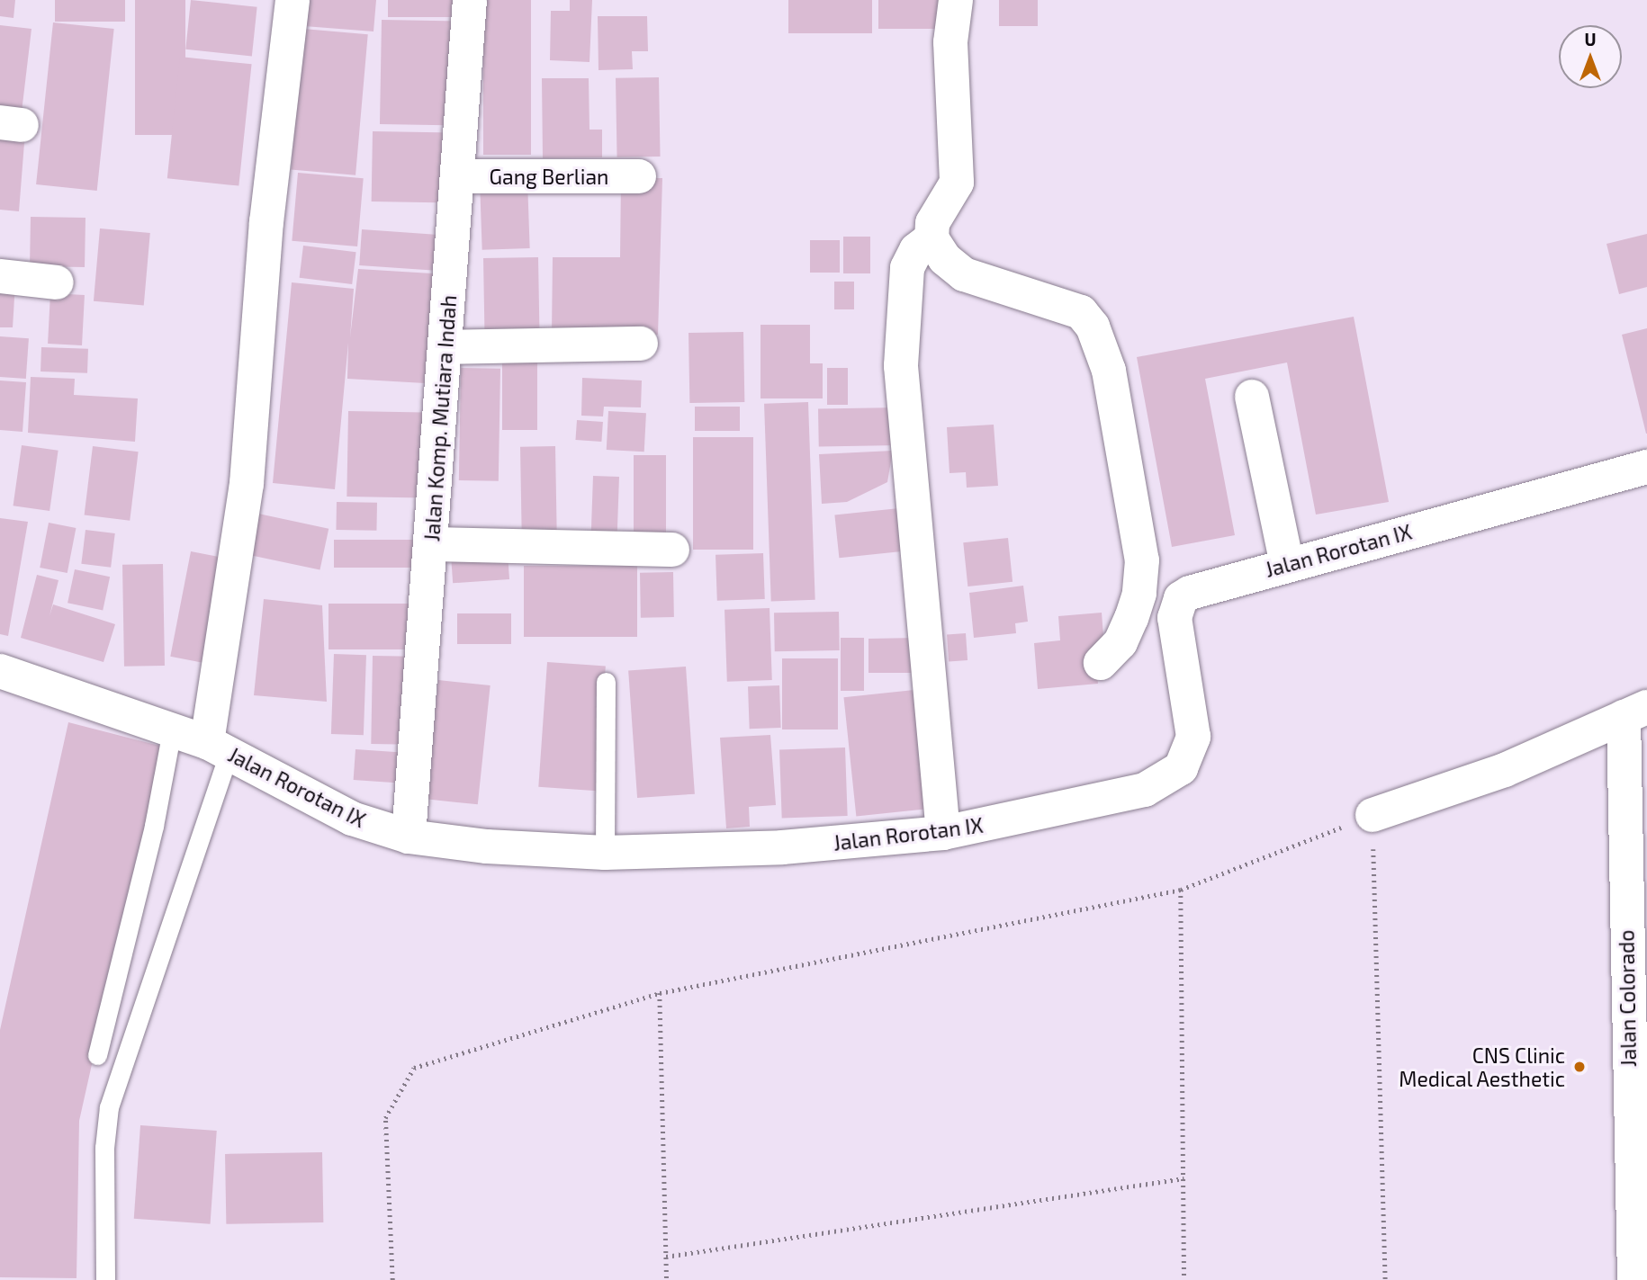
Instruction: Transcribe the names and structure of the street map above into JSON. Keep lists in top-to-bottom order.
{
  "streets": {
    "street": [
      "Gang Berlian",
      "Jalan Komp. Mutiara Indah",
      "Jalan Rorotan IX",
      "Jalan Colorado"
    ]
  },
  "crossings": [
    ["Gang Berlian", "Jalan Komp. Mutiara Indah"],
    ["Jalan Komp. Mutiara Indah", "Jalan Rorotan IX"]
  ],
  "places": ["CNS Clinic Medical Aesthetic"],
  "north": "top"
}
